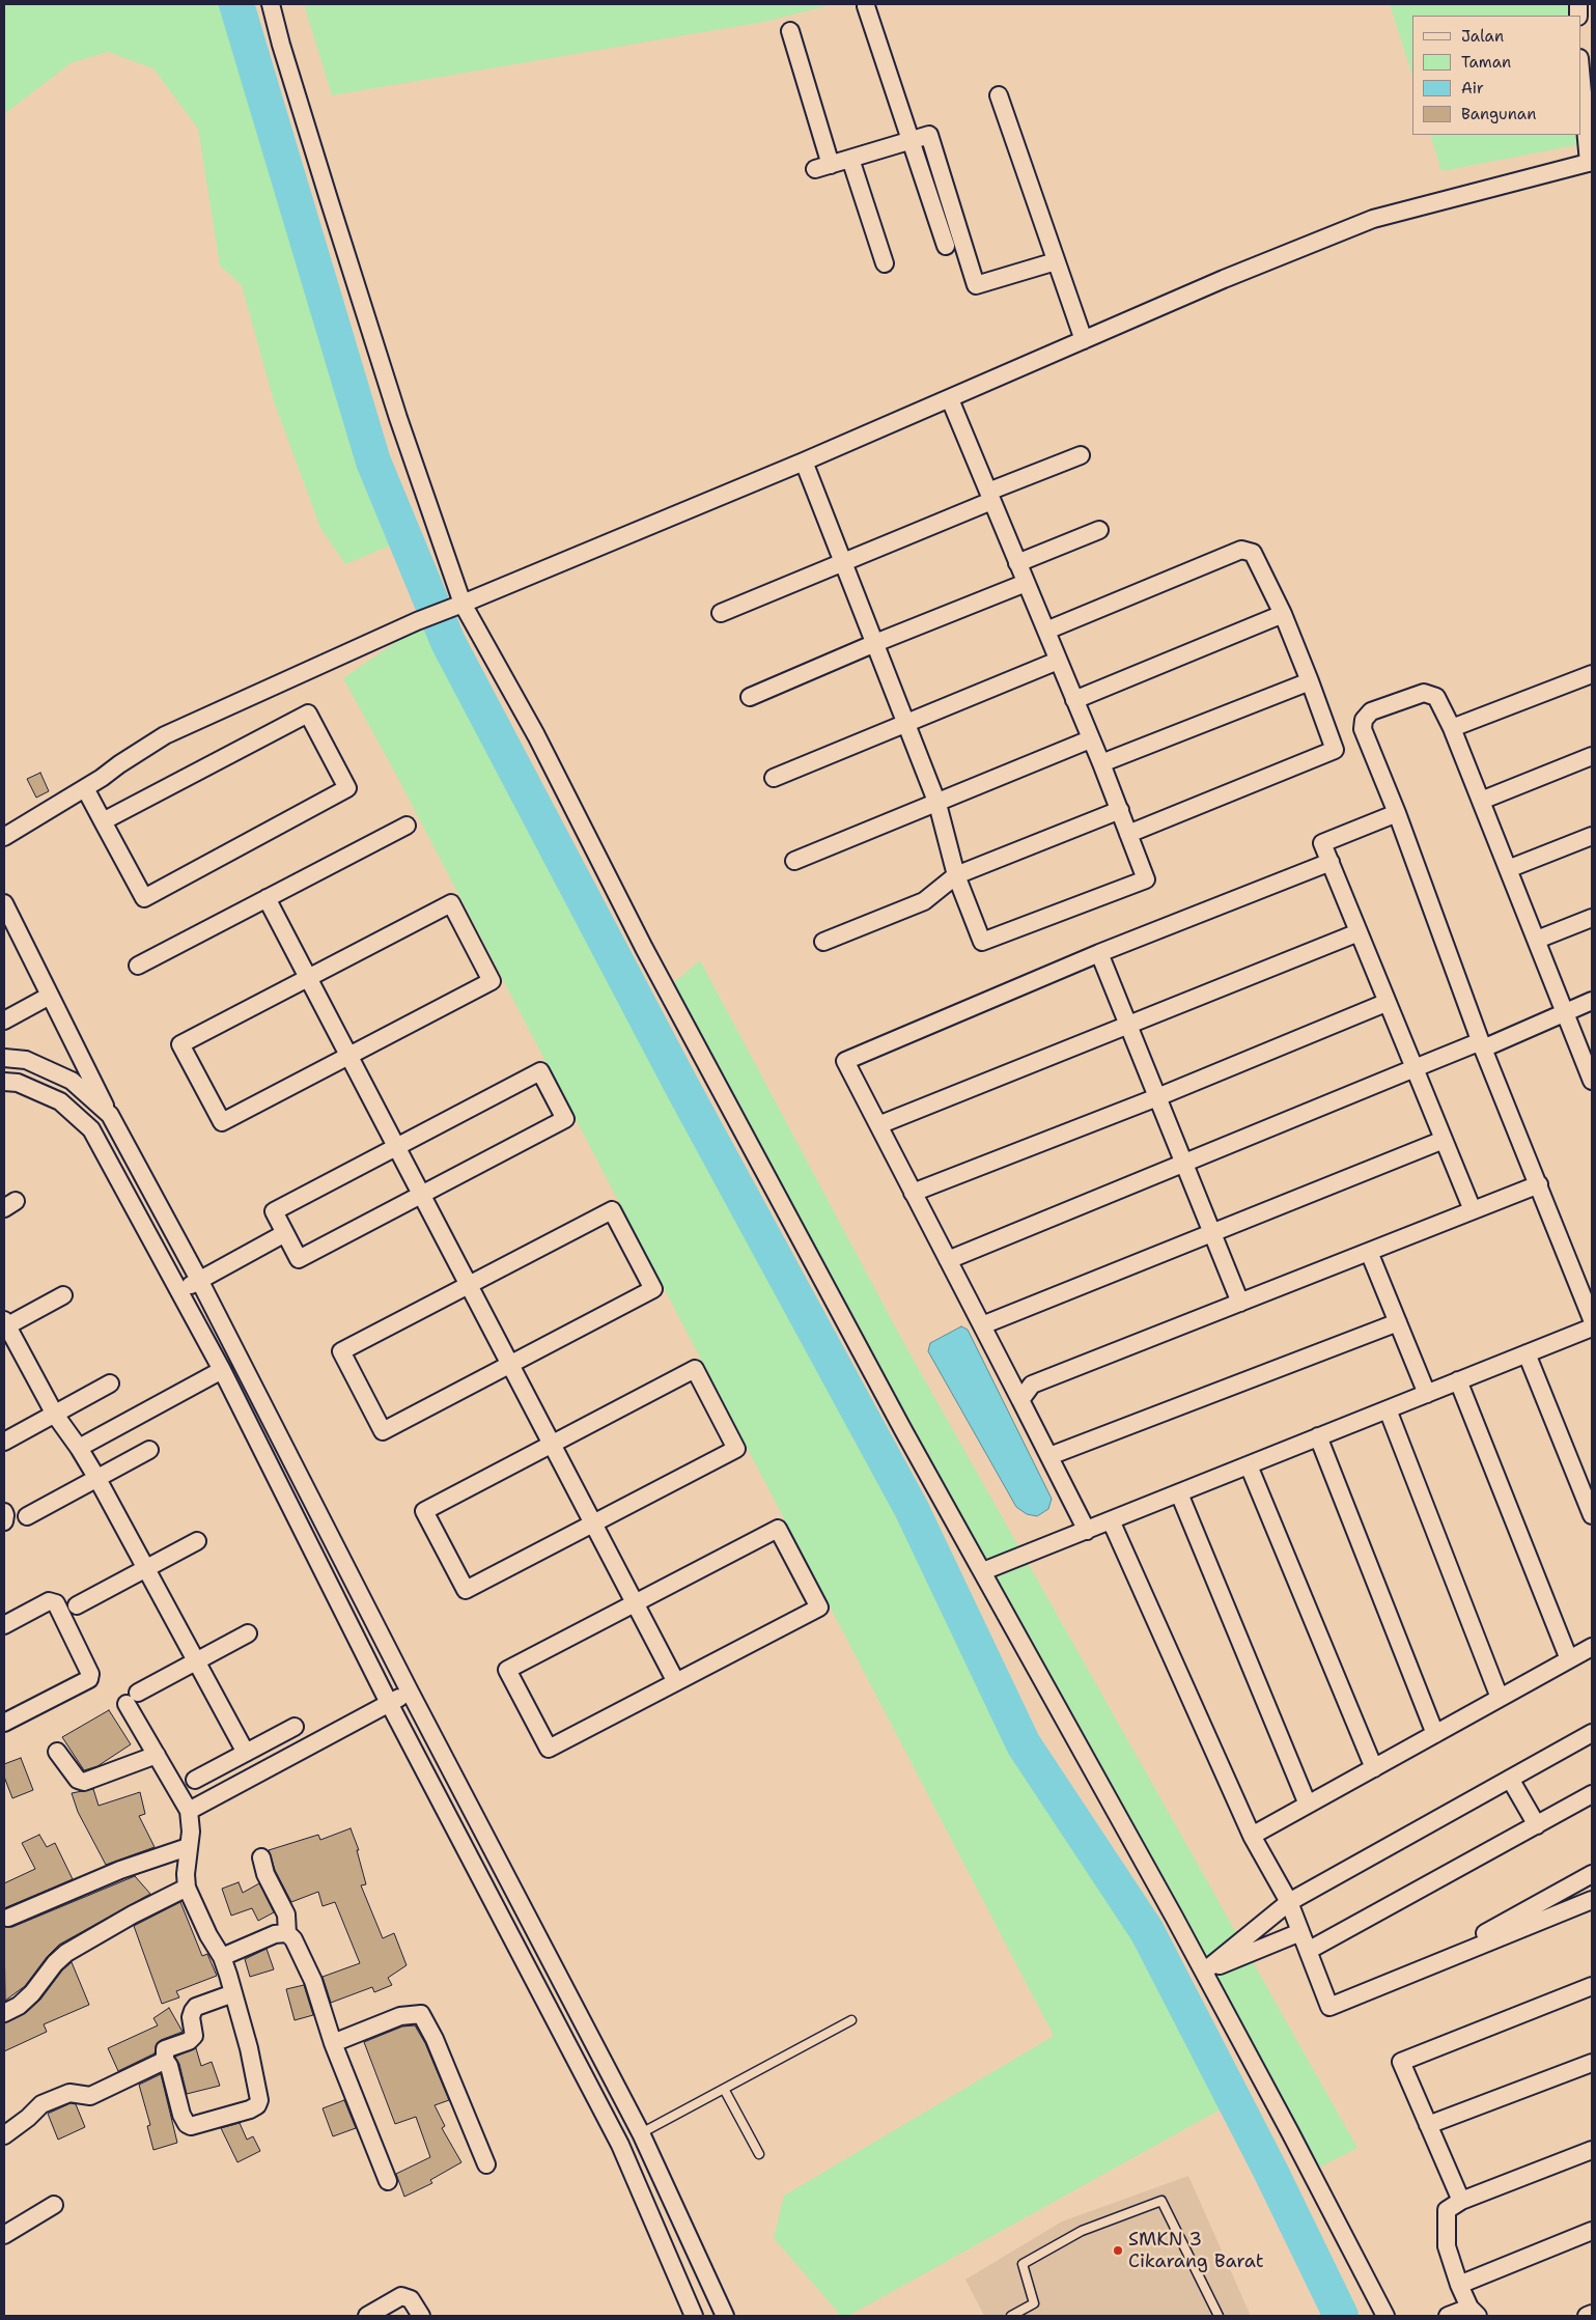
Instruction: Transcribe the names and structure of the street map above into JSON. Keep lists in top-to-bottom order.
{
  "places": ["SMKN 3 Cikarang Barat"],
  "legend": [
    "Jalan",
    "Taman",
    "Air",
    "Bangunan"
  ]
}
